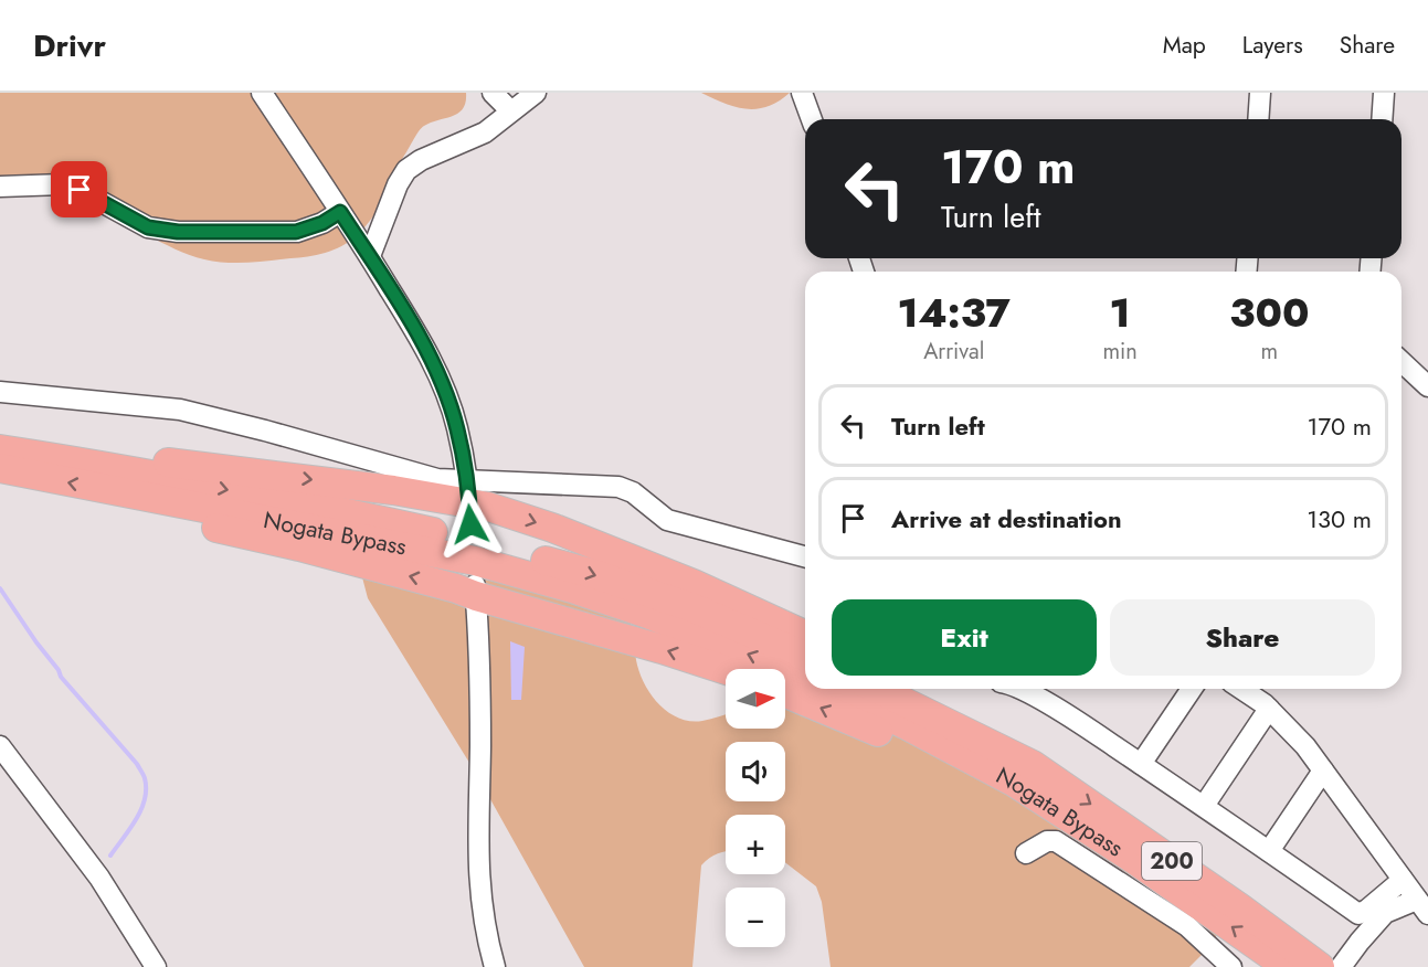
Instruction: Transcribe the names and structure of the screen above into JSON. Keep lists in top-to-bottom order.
{
  "streets": {
    "highway": ["Nogata Bypass", "200"]
  },
  "north": "right",
  "page": {
    "header": "Drivr",
    "nav": ["Map", "Layers", "Share"],
    "turn": ["170 m", "Turn left"],
    "eta": [
      "14:37",
      "Arrival",
      "1",
      "min",
      "300",
      "m"
    ],
    "list": [
      {
        "name": "Turn left",
        "value": "170 m"
      },
      {
        "name": "Arrive at destination",
        "value": "130 m"
      }
    ],
    "buttons": ["Exit", "Share"],
    "map_buttons": ["+", "−"]
  }
}
